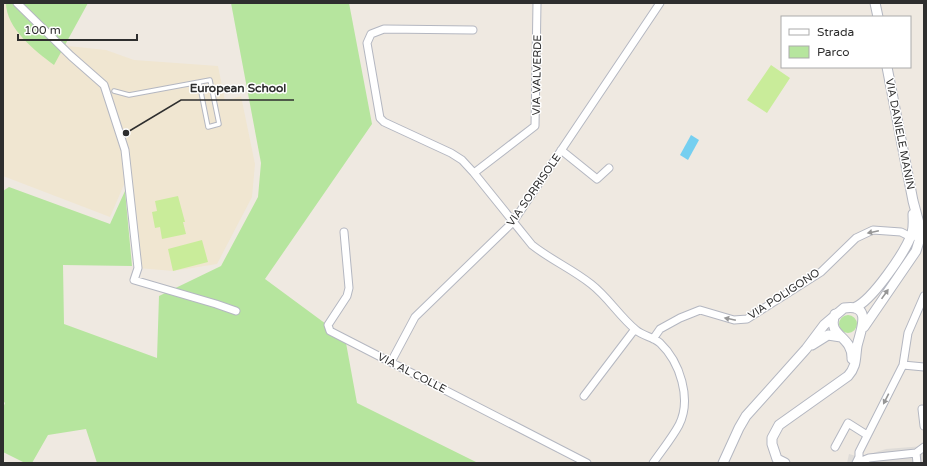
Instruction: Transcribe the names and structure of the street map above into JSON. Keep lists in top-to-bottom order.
{
  "streets": {
    "main road": ["VIA DANIELE MANIN"],
    "street": [
      "VIA VALVERDE",
      "VIA SORRISOLE",
      "VIA POLIGONO",
      "VIA AL COLLE"
    ]
  },
  "crossings": [
    ["VIA DANIELE MANIN", "VIA POLIGONO"],
    ["VIA SORRISOLE", "VIA AL COLLE"]
  ],
  "one_way": ["VIA POLIGONO"],
  "places": ["European School"],
  "legend": ["Strada", "Parco"],
  "scale_bar": "100 m"
}
